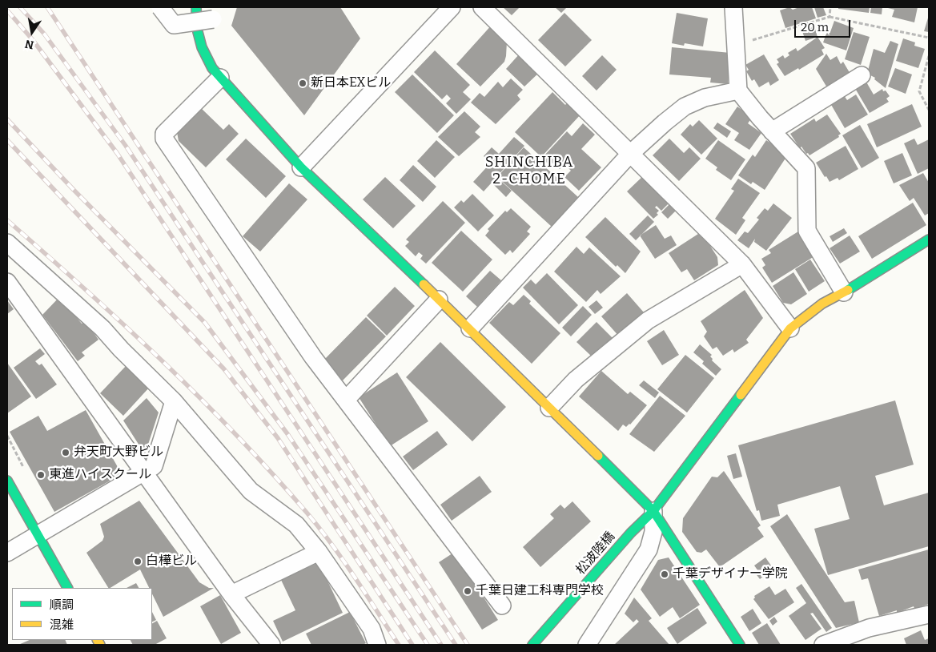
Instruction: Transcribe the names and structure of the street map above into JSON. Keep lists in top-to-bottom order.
{
  "streets": {
    "street": ["松波陸橋"]
  },
  "districts": ["SHINCHIBA 2-CHOME"],
  "places": [
    "新日本EXビル",
    "弁天町大野ビル",
    "東進ハイスクール",
    "白樺ビル",
    "千葉デザイナー学院",
    "千葉日建工科専門学校"
  ],
  "legend": ["順調", "混雑"],
  "scale_bar": "20 m",
  "north": "bottom"
}
